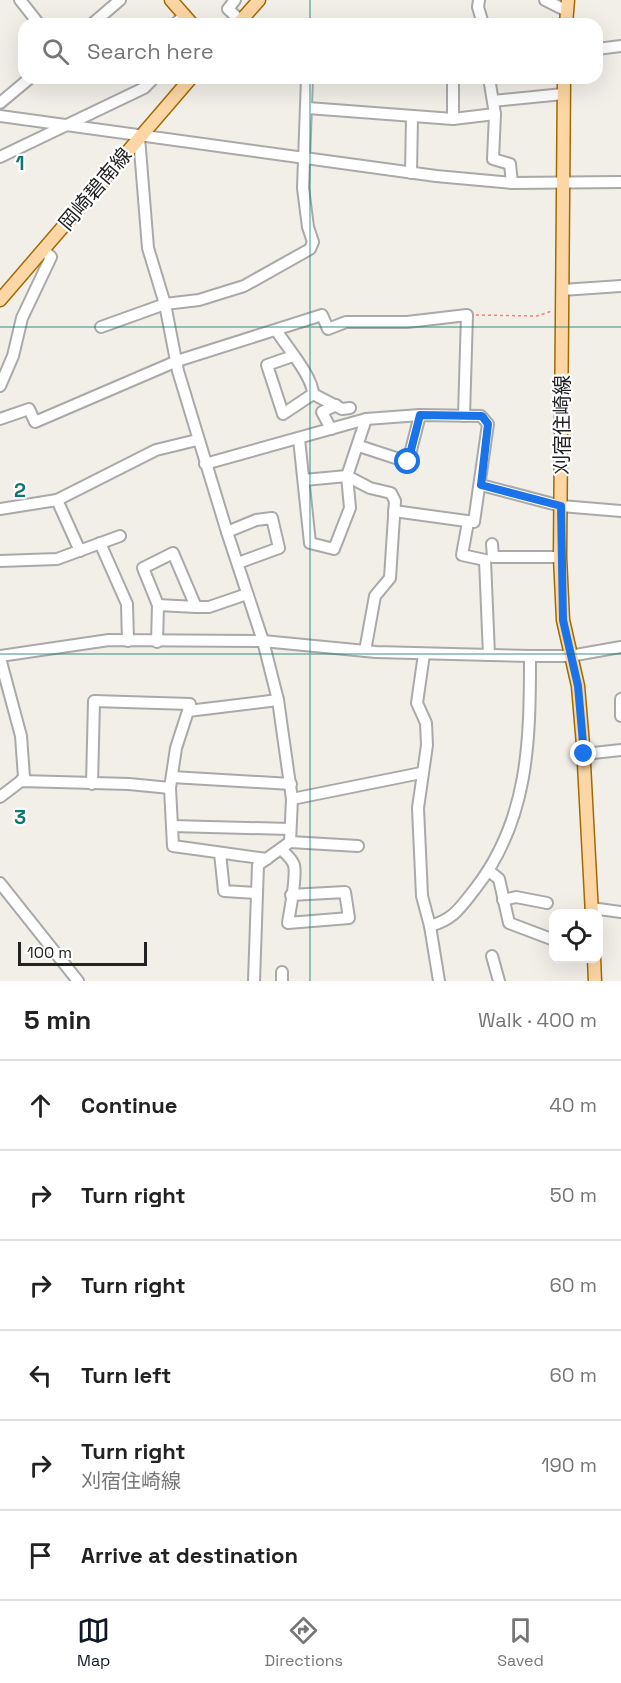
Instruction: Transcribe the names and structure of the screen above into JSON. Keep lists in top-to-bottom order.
{
  "streets": {
    "main road": ["岡崎碧南線", "刈宿住崎線"]
  },
  "scale_bar": "100 m",
  "page": {
    "search": "Search here",
    "scale": "100 m",
    "heading": ["5 min", "Walk · 400 m"],
    "list": [
      ["Continue", "40 m"],
      ["Turn right", "50 m"],
      ["Turn right", "60 m"],
      ["Turn left", "60 m"],
      ["Turn right", "刈宿住崎線", "190 m"],
      "Arrive at destination"
    ],
    "nav": ["Map", "Directions", "Saved"]
  },
  "grid": {
    "rows": ["1", "2", "3"]
  }
}
